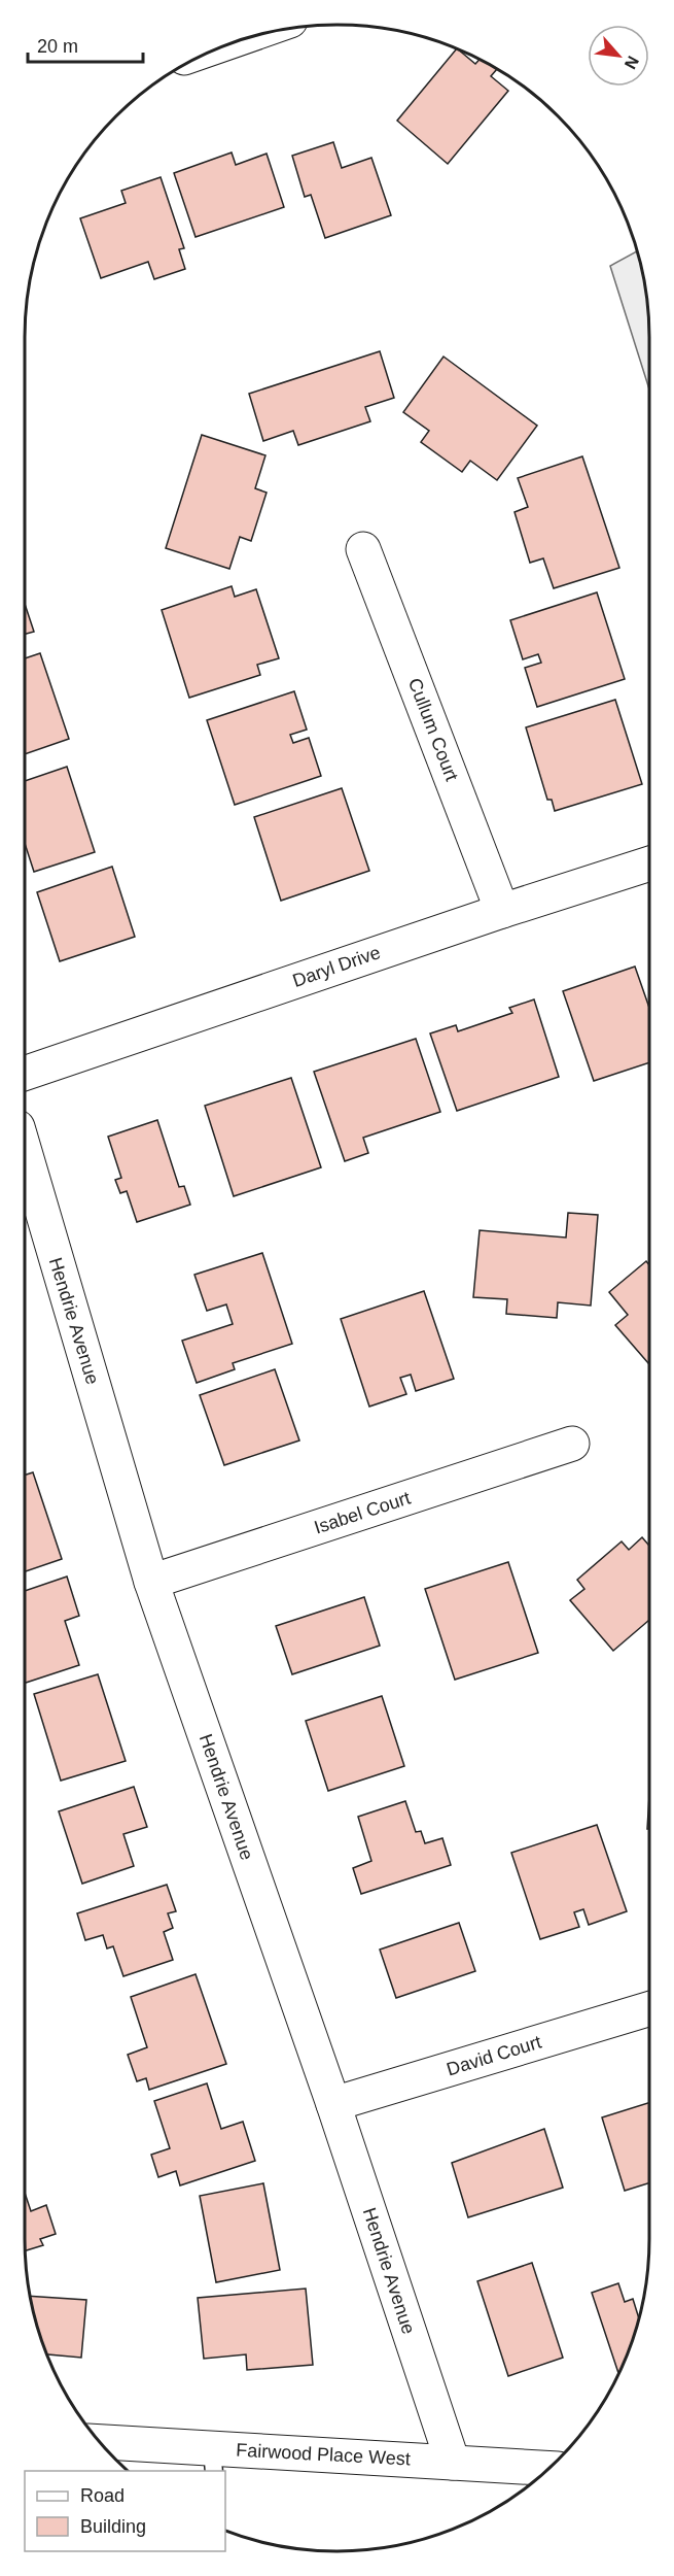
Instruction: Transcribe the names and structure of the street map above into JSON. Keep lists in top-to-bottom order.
{
  "streets": {
    "street": [
      "Cullum Court",
      "Daryl Drive",
      "Hendrie Avenue",
      "Isabel Court",
      "David Court",
      "Fairwood Place West"
    ]
  },
  "crossings": [
    ["Cullum Court", "Daryl Drive"],
    ["Hendrie Avenue", "Isabel Court"],
    ["Hendrie Avenue", "David Court"],
    ["Hendrie Avenue", "Fairwood Place West"]
  ],
  "legend": ["Road", "Building"],
  "scale_bar": "20 m",
  "north": "bottom right"
}
